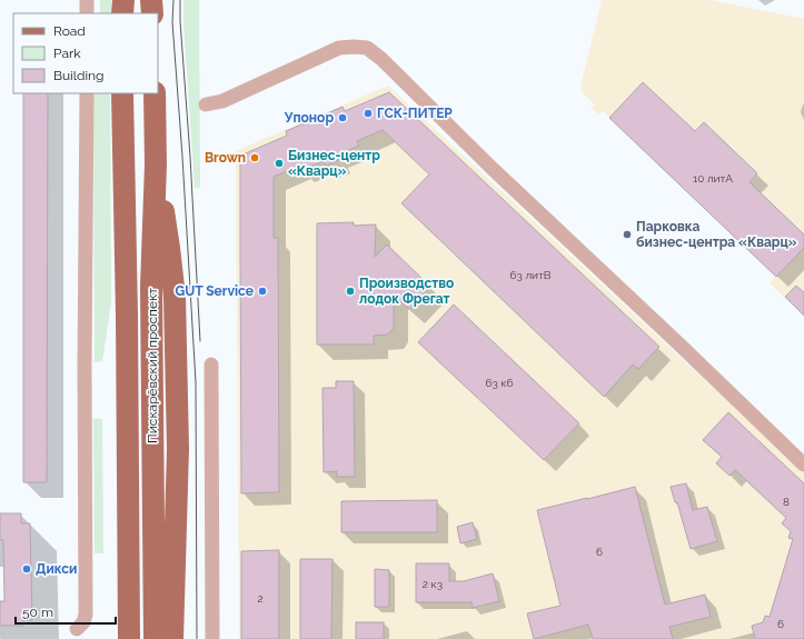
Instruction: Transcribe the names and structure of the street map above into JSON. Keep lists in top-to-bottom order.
{
  "streets": {
    "main road": ["Пискарёвский проспект"]
  },
  "places": [
    "ГСК-ПИТЕР",
    "Упонор",
    "Brown",
    "Бизнес-центр «Кварц»",
    "Парковка бизнес-центра «Кварц»",
    "GUT Service",
    "Производство лодок Фрегат",
    "Дикси"
  ],
  "house_numbers": [
    "10 литА",
    "63 литВ",
    "63 к6",
    "8",
    "6",
    "2 к3",
    "2",
    "6"
  ],
  "legend": ["Road", "Park", "Building"],
  "scale_bar": "50 m"
}
